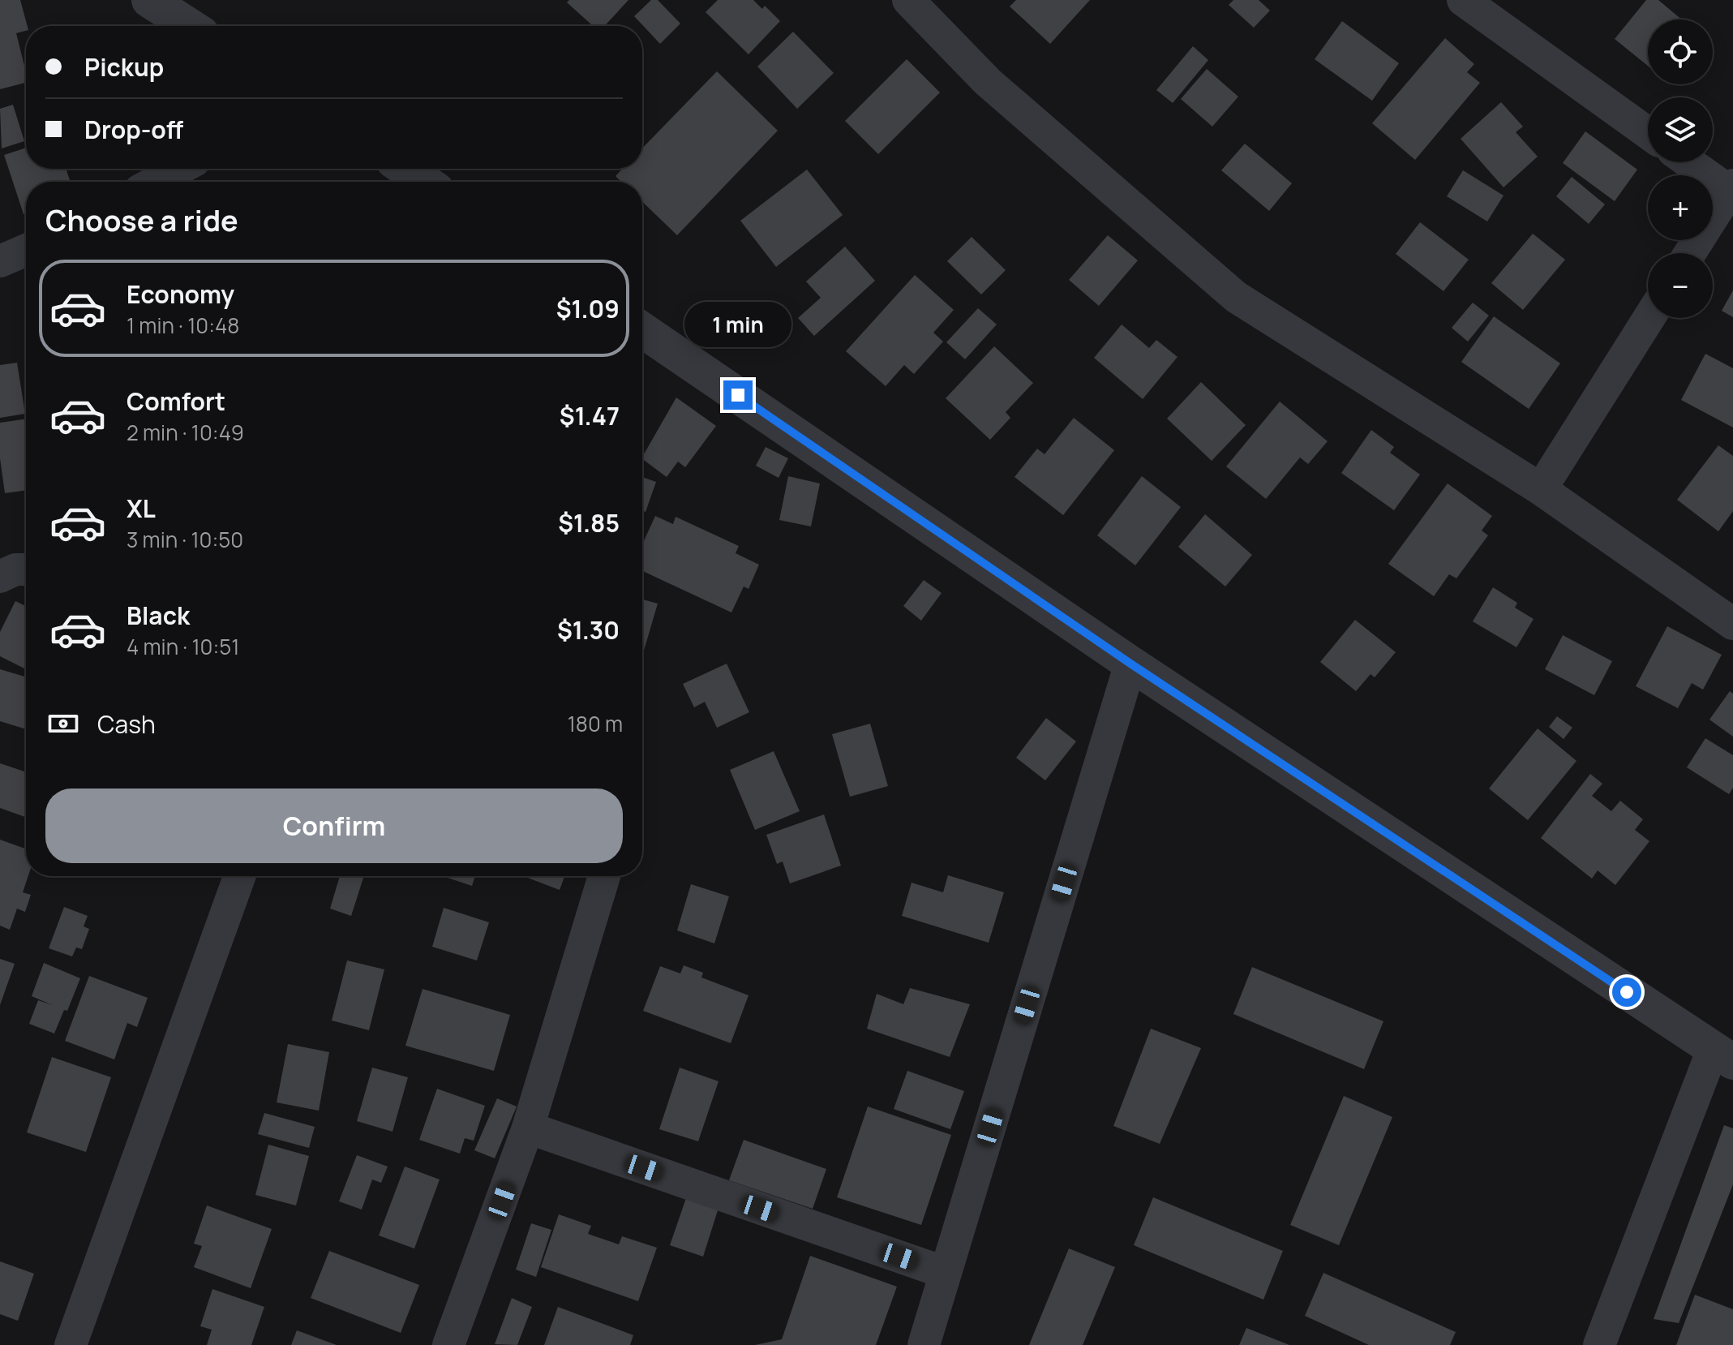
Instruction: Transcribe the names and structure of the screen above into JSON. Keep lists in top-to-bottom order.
{
  "page": {
    "map_buttons": ["+", "−"],
    "banner": ["Pickup", "Drop-off"],
    "heading": "Choose a ride",
    "list": [
      {
        "name": "Economy",
        "note": "1 min · 10:48",
        "value": "$1.09"
      },
      {
        "name": "Comfort",
        "note": "2 min · 10:49",
        "value": "$1.47"
      },
      {
        "name": "XL",
        "note": "3 min · 10:50",
        "value": "$1.85"
      },
      {
        "name": "Black",
        "note": "4 min · 10:51",
        "value": "$1.30"
      }
    ],
    "bubble": "1 min",
    "pay": ["Cash", "180 m"],
    "buttons": "Confirm"
  }
}
